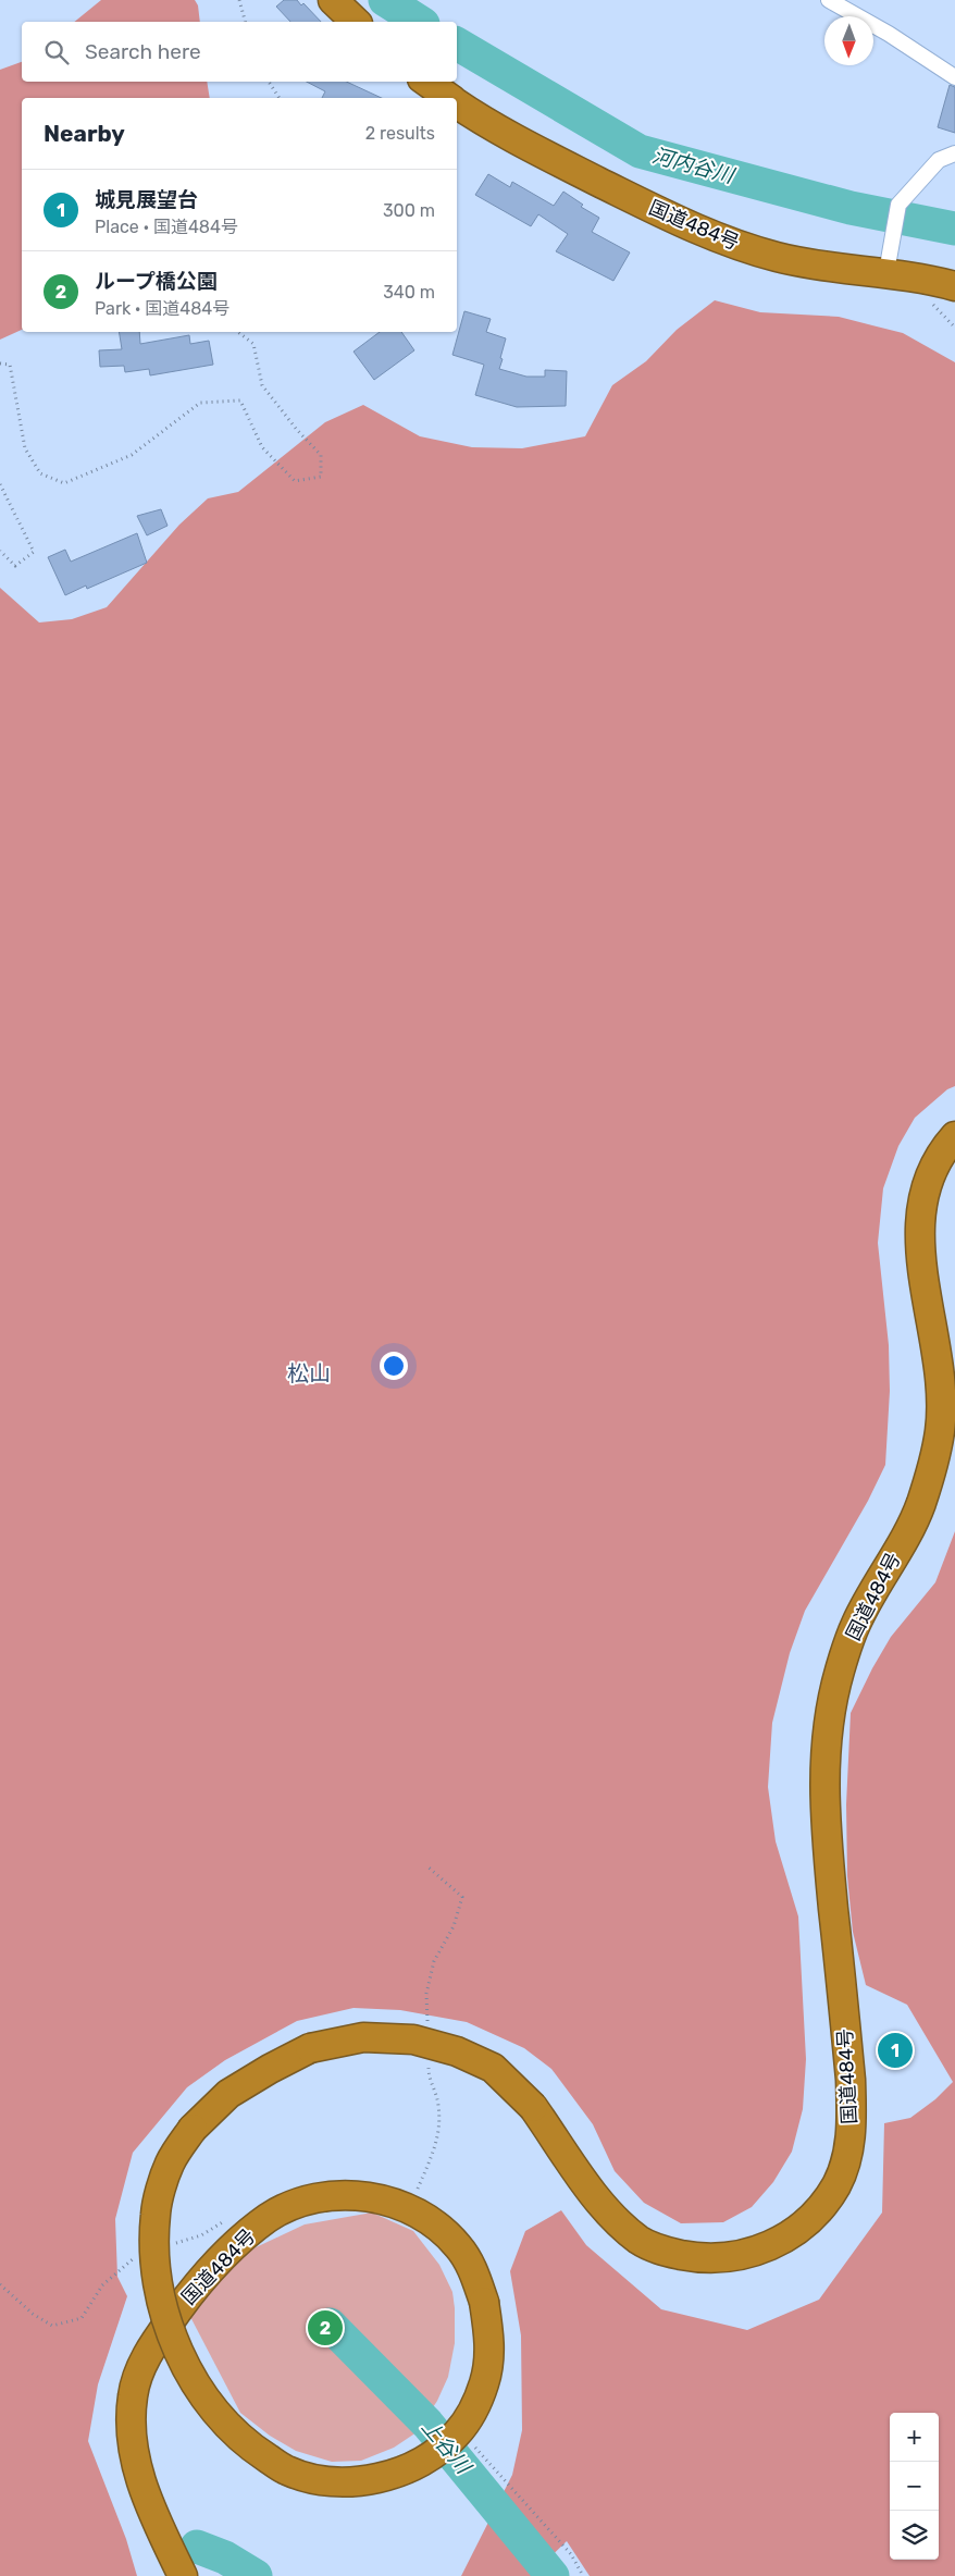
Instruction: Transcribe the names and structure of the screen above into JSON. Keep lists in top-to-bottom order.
{
  "streets": {
    "highway": ["国道484号"]
  },
  "districts": ["松山"],
  "water": ["河内谷川", "上谷川"],
  "north": "bottom",
  "page": {
    "search": "Search here",
    "heading": ["Nearby", "2 results"],
    "list": [
      {
        "mark": "1",
        "name": "城見展望台",
        "note": "Place · 国道484号",
        "value": "300 m"
      },
      {
        "mark": "2",
        "name": "ループ橋公園",
        "note": "Park · 国道484号",
        "value": "340 m"
      }
    ],
    "pins": ["1", "2"],
    "map_buttons": ["+", "−"]
  }
}
